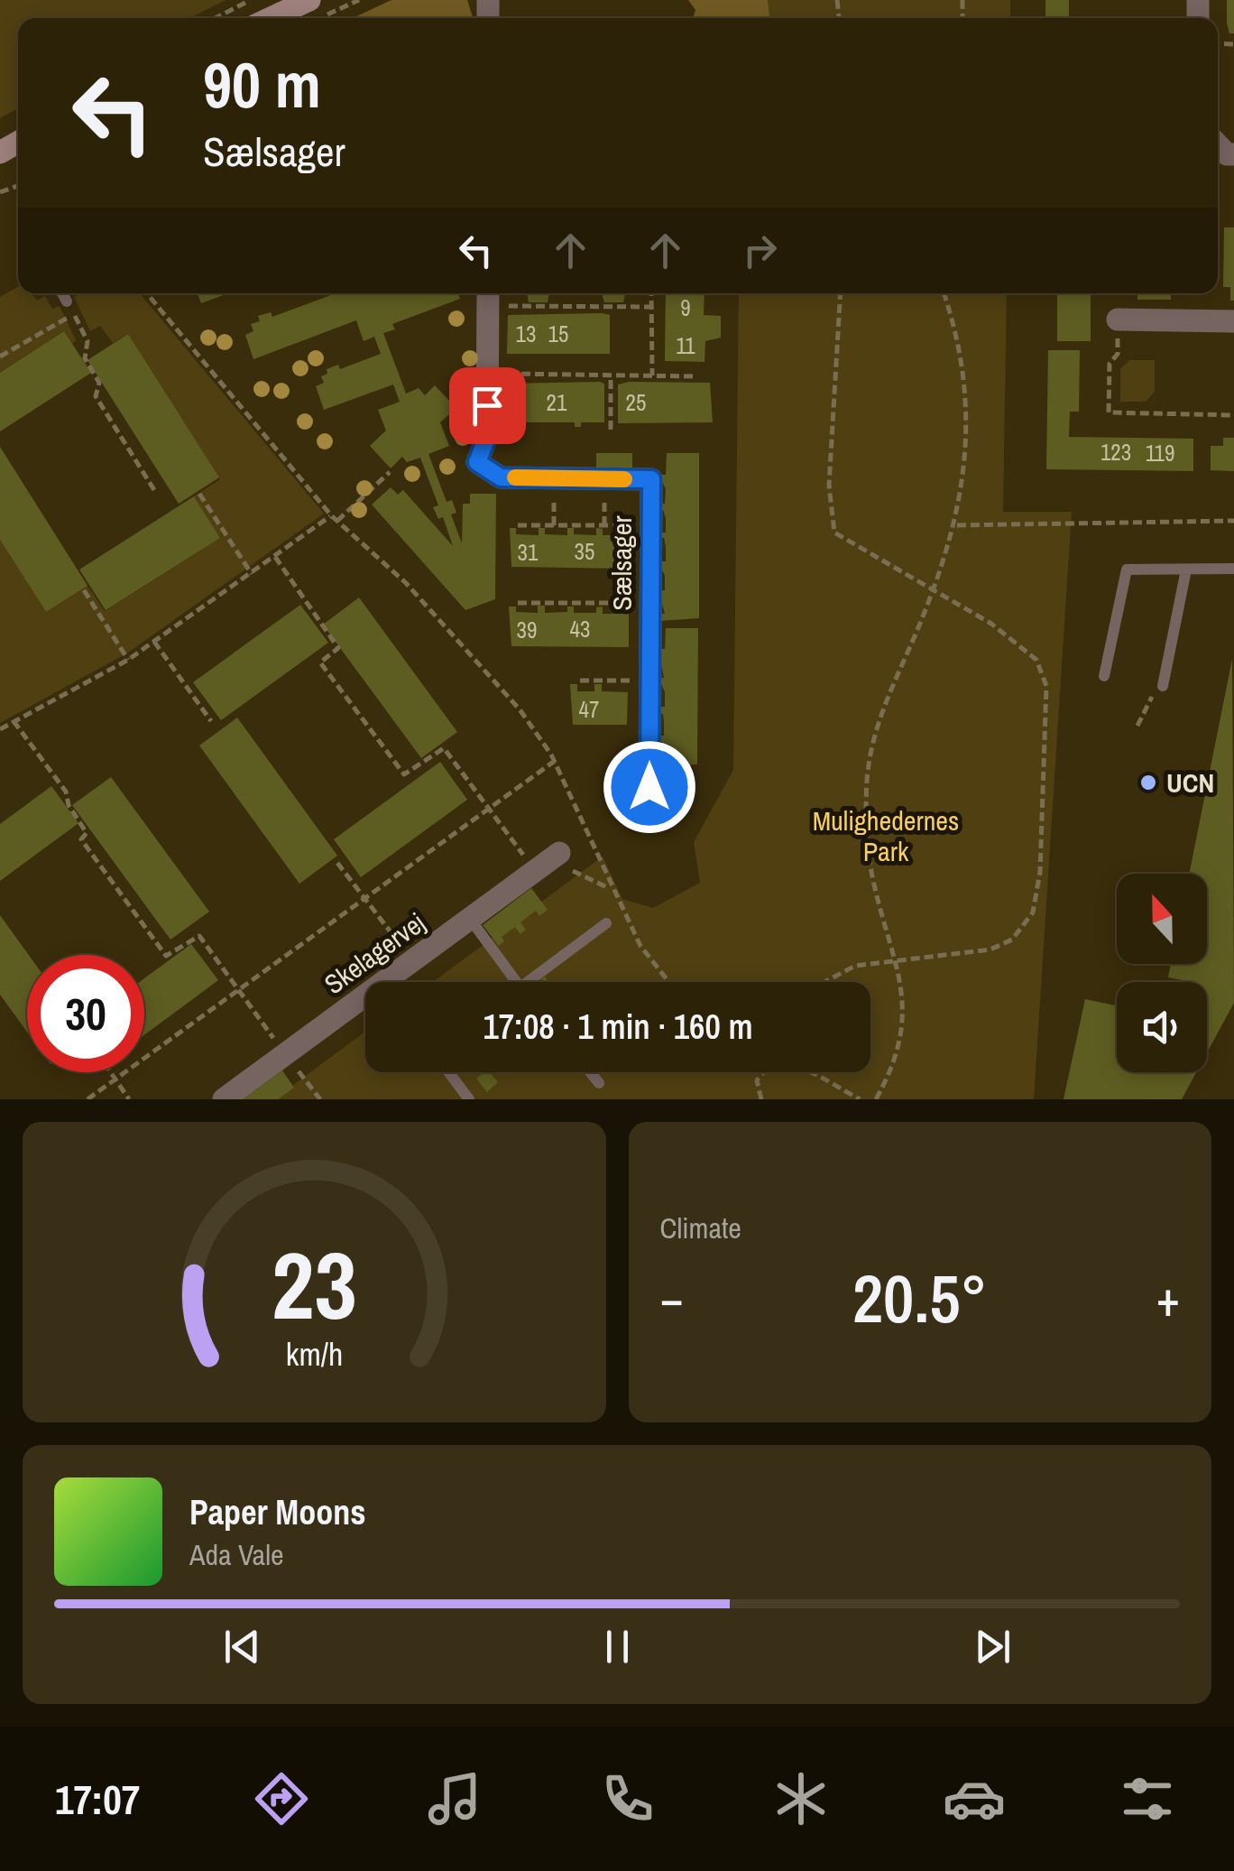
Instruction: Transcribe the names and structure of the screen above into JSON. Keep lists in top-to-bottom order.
{
  "streets": {
    "street": ["Sælsager", "Skelagervej"]
  },
  "parks": ["Mulighedernes Park"],
  "places": ["UCN"],
  "house_numbers": [
    "9",
    "13",
    "15",
    "11",
    "21",
    "25",
    "123",
    "119",
    "35",
    "31",
    "43",
    "39",
    "47"
  ],
  "north": "top",
  "page": {
    "turn": ["90 m", "Sælsager"],
    "limit": "30",
    "trip": "17:08 · 1 min · 160 m",
    "tile": "Climate",
    "heat": ["−", "20.5°", "+"],
    "song": ["Paper Moons", "Ada Vale"],
    "tabs": "17:07",
    "gauge": ["23", "km/h"]
  }
}
